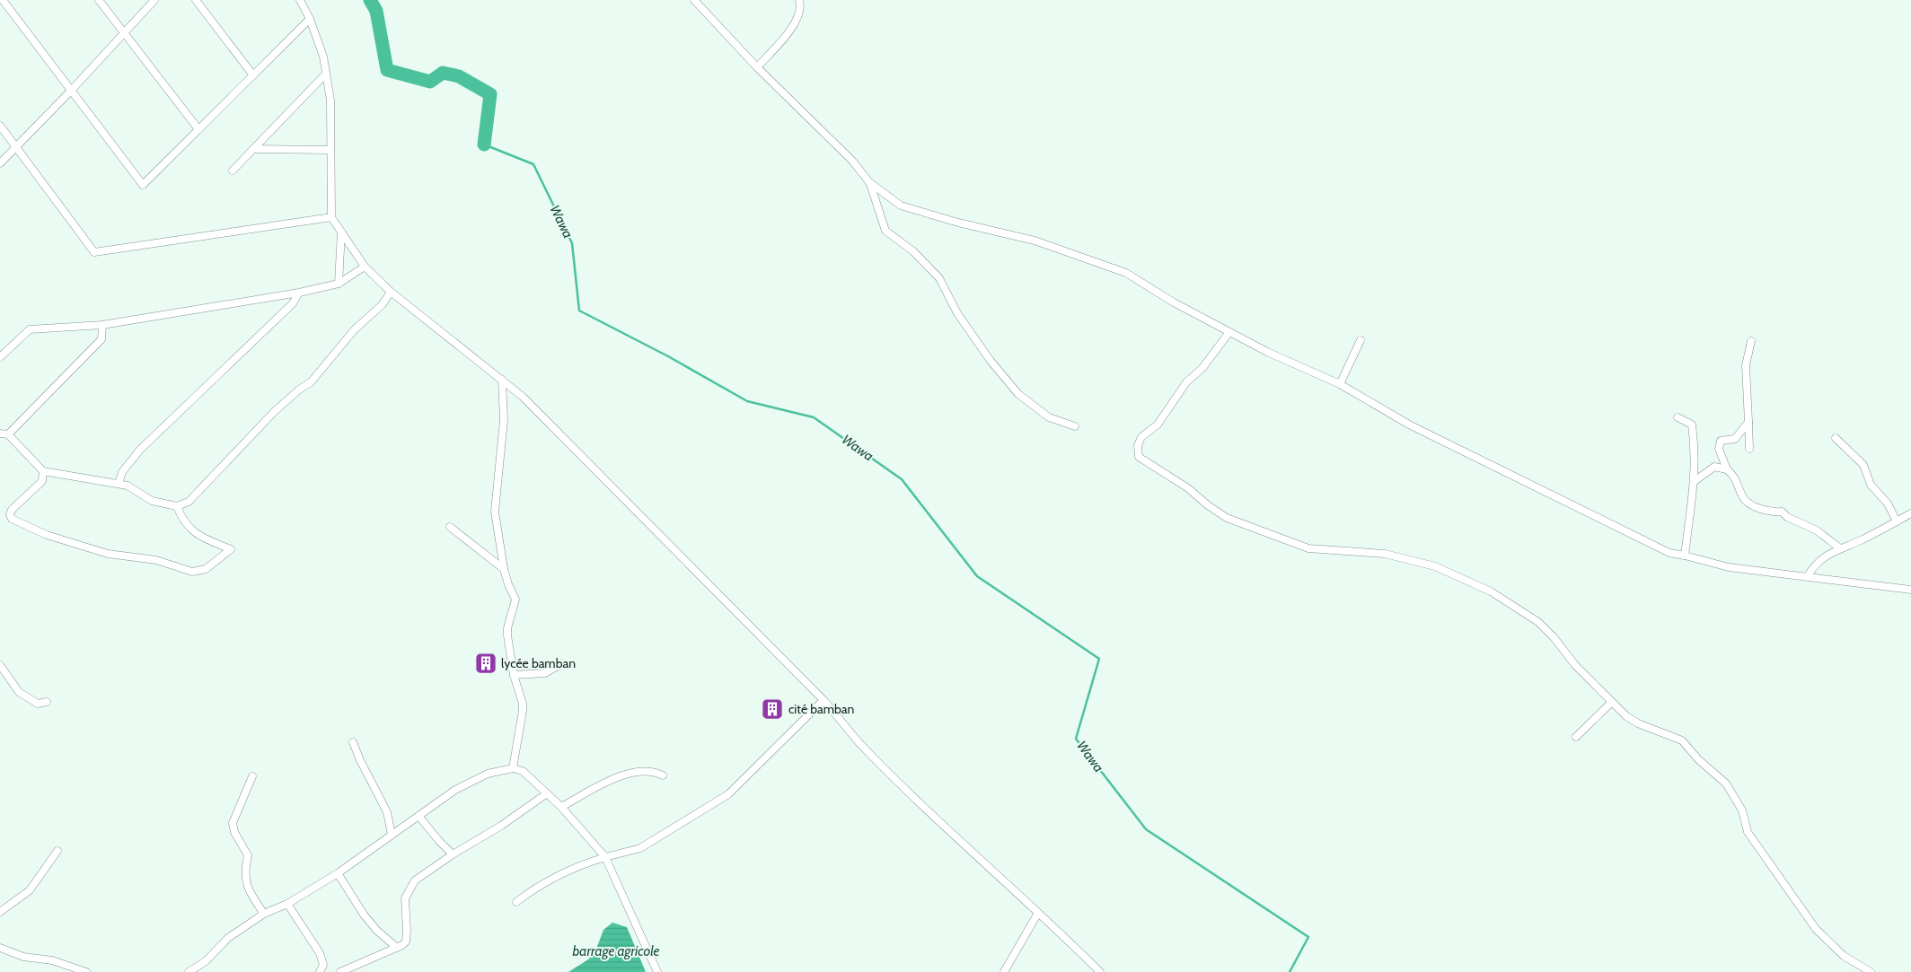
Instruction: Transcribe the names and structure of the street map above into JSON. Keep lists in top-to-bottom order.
{
  "water": ["Wawa", "barrage agricole"],
  "places": {
    "building": ["lycée bamban", "cité bamban"]
  }
}
